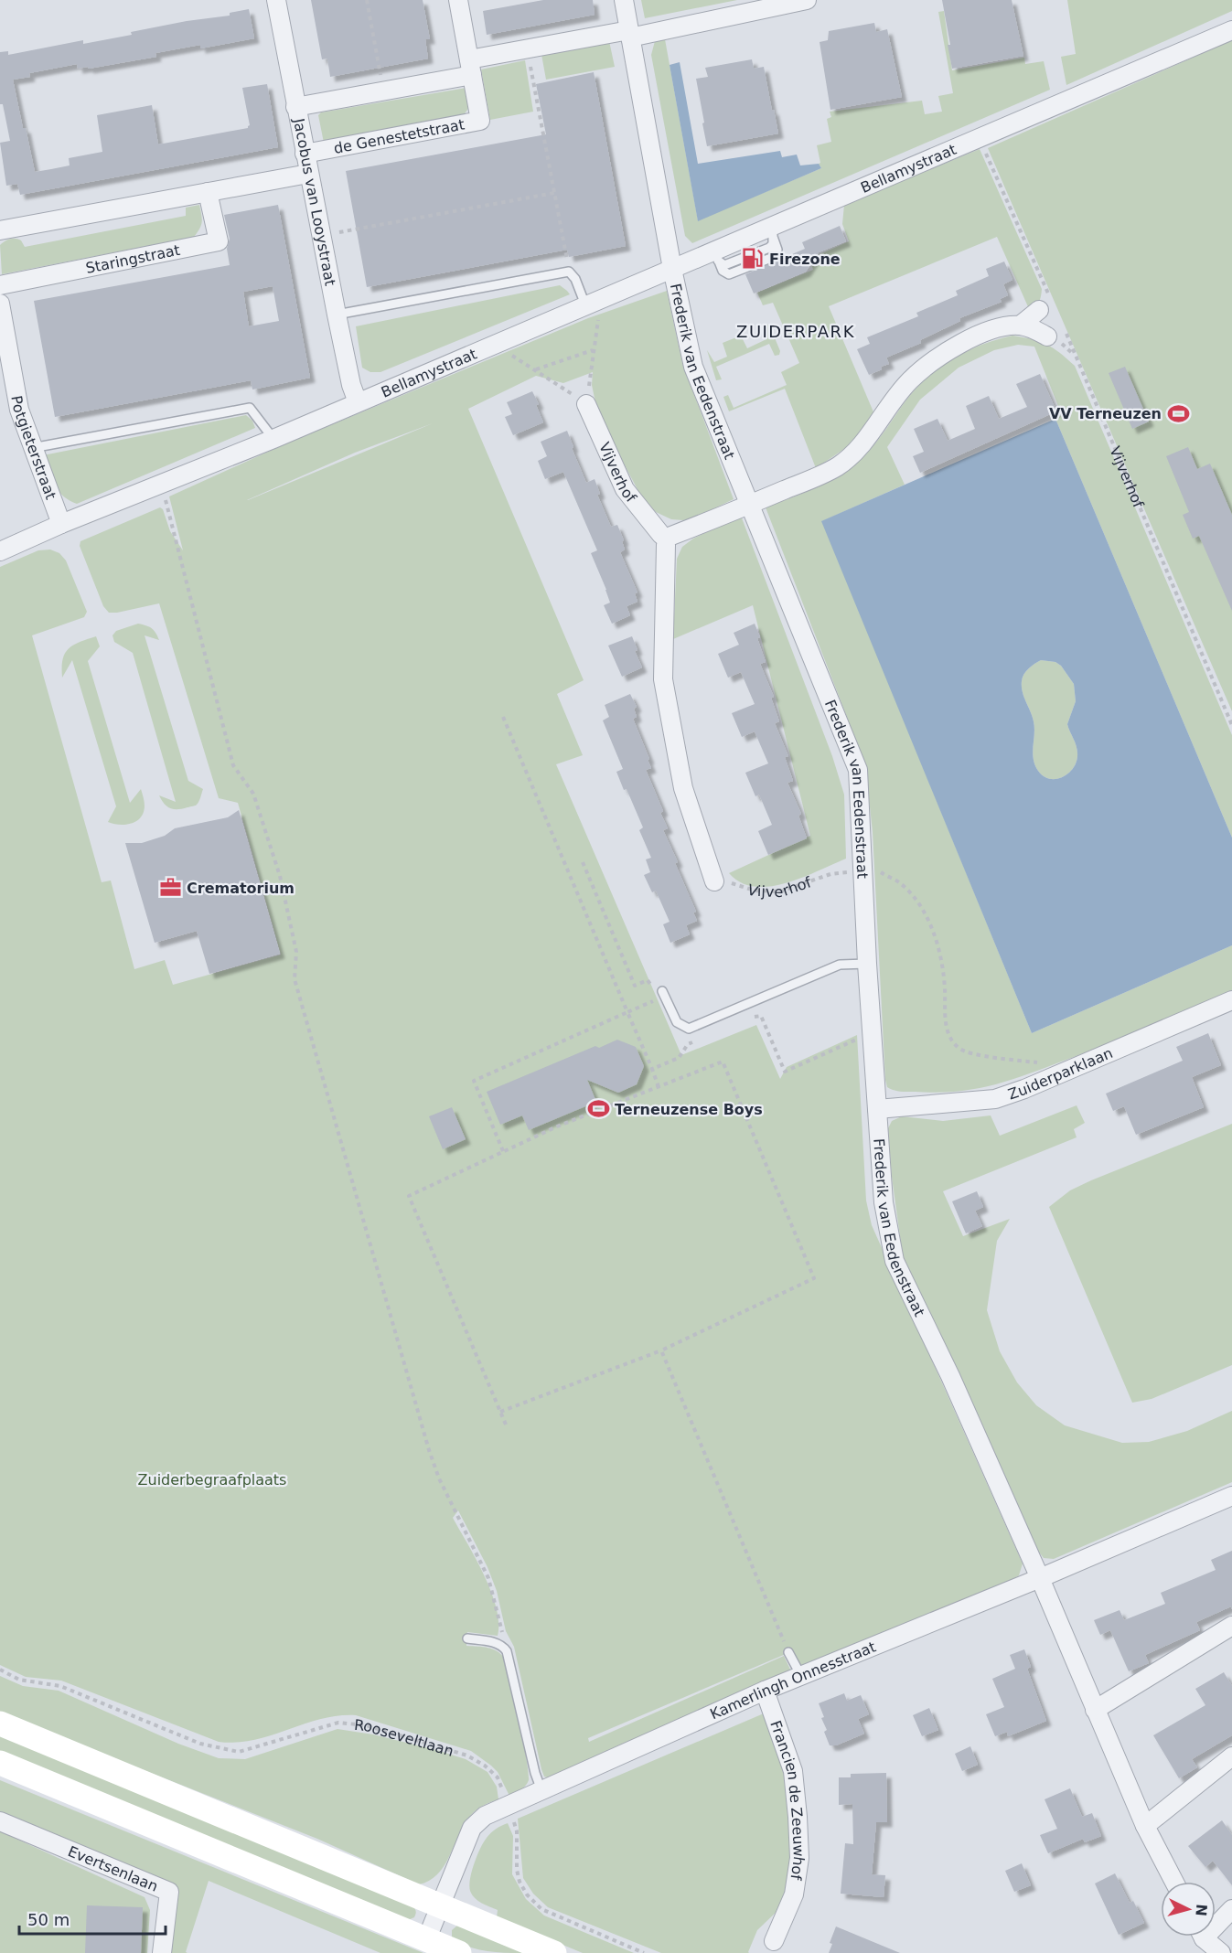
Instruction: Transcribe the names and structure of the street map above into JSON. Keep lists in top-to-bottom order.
{
  "streets": {
    "street": [
      "de Genestetstraat",
      "Bellamystraat",
      "Jacobus van Looystraat",
      "Staringstraat",
      "Frederik van Eedenstraat",
      "Potgieterstraat",
      "Vijverhof",
      "Zuiderparklaan",
      "Kamerlingh Onnesstraat",
      "Francien de Zeeuwhof",
      "Evertsenlaan"
    ],
    "path": ["Rooseveltlaan"]
  },
  "crossings": [
    ["de Genestetstraat", "Jacobus van Looystraat"],
    ["Bellamystraat", "Jacobus van Looystraat"],
    ["Bellamystraat", "Frederik van Eedenstraat"],
    ["Bellamystraat", "Potgieterstraat"],
    ["Frederik van Eedenstraat", "Vijverhof"],
    ["Frederik van Eedenstraat", "Zuiderparklaan"],
    ["Frederik van Eedenstraat", "Kamerlingh Onnesstraat"],
    ["Vijverhof", "Zuiderparklaan"],
    ["Kamerlingh Onnesstraat", "Rooseveltlaan"],
    ["Kamerlingh Onnesstraat", "Francien de Zeeuwhof"]
  ],
  "districts": ["ZUIDERPARK"],
  "parks": ["Zuiderbegraafplaats"],
  "places": {
    "fuel station": ["Firezone"],
    "sports": ["VV Terneuzen", "Terneuzense Boys"],
    "office": ["Crematorium"]
  },
  "scale_bar": "50 m",
  "north": "right"
}
